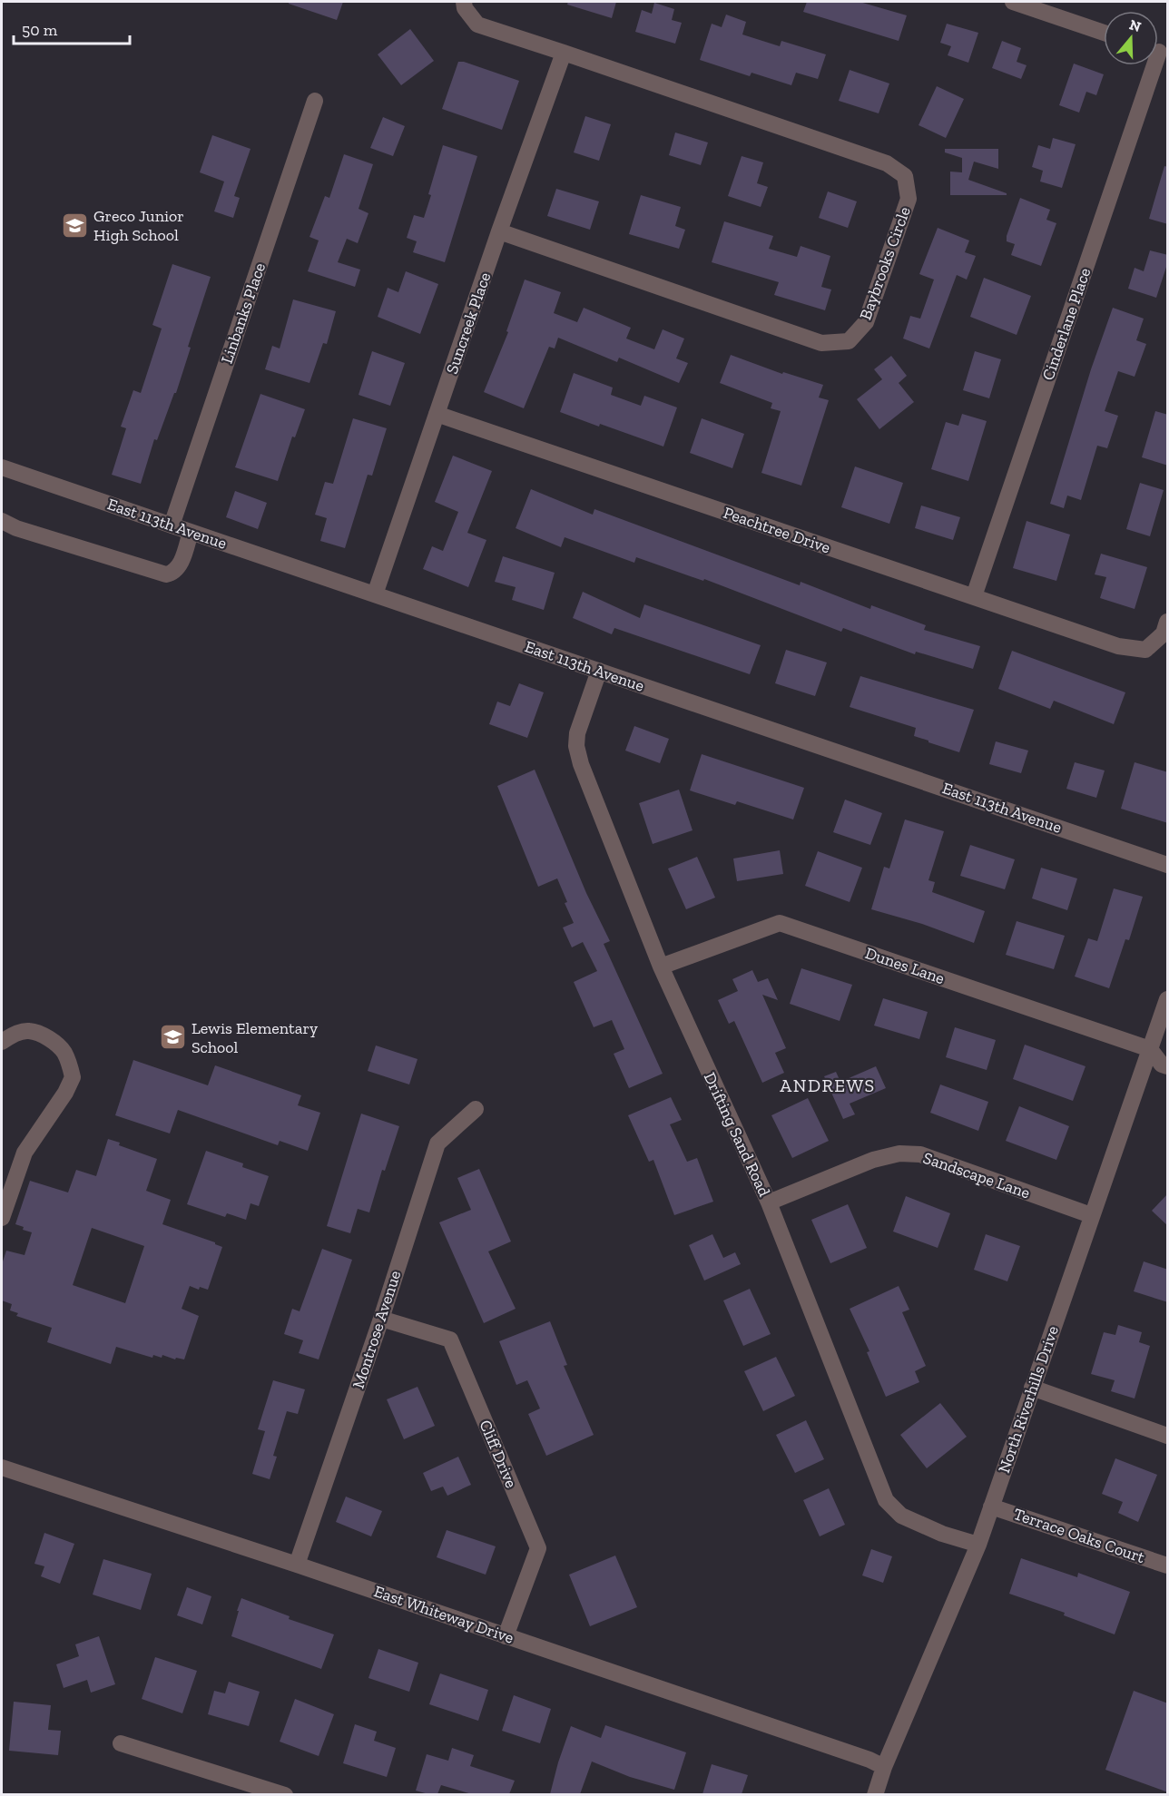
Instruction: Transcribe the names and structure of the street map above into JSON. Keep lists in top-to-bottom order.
{
  "streets": {
    "street": [
      "Baybrooks Circle",
      "Linbanks Place",
      "Suncreek Place",
      "Cinderlane Place",
      "East 113th Avenue",
      "Peachtree Drive",
      "Dunes Lane",
      "Drifting Sand Road",
      "Sandscape Lane",
      "Montrose Avenue",
      "North Riverhills Drive",
      "Cliff Drive",
      "Terrace Oaks Court",
      "East Whiteway Drive"
    ]
  },
  "crossings": [
    ["Baybrooks Circle", "Suncreek Place"],
    ["Linbanks Place", "East 113th Avenue"],
    ["Suncreek Place", "East 113th Avenue"],
    ["Suncreek Place", "Peachtree Drive"],
    ["Cinderlane Place", "Peachtree Drive"],
    ["East 113th Avenue", "Drifting Sand Road"],
    ["Dunes Lane", "Drifting Sand Road"],
    ["Dunes Lane", "North Riverhills Drive"],
    ["Drifting Sand Road", "Sandscape Lane"],
    ["Drifting Sand Road", "North Riverhills Drive"],
    ["Sandscape Lane", "North Riverhills Drive"],
    ["Montrose Avenue", "Cliff Drive"],
    ["Montrose Avenue", "East Whiteway Drive"],
    ["North Riverhills Drive", "Terrace Oaks Court"],
    ["North Riverhills Drive", "East Whiteway Drive"],
    ["Cliff Drive", "East Whiteway Drive"]
  ],
  "districts": ["ANDREWS"],
  "places": {
    "school or university": ["Greco Junior High School", "Lewis Elementary School"]
  },
  "scale_bar": "50 m",
  "north": "top"
}
